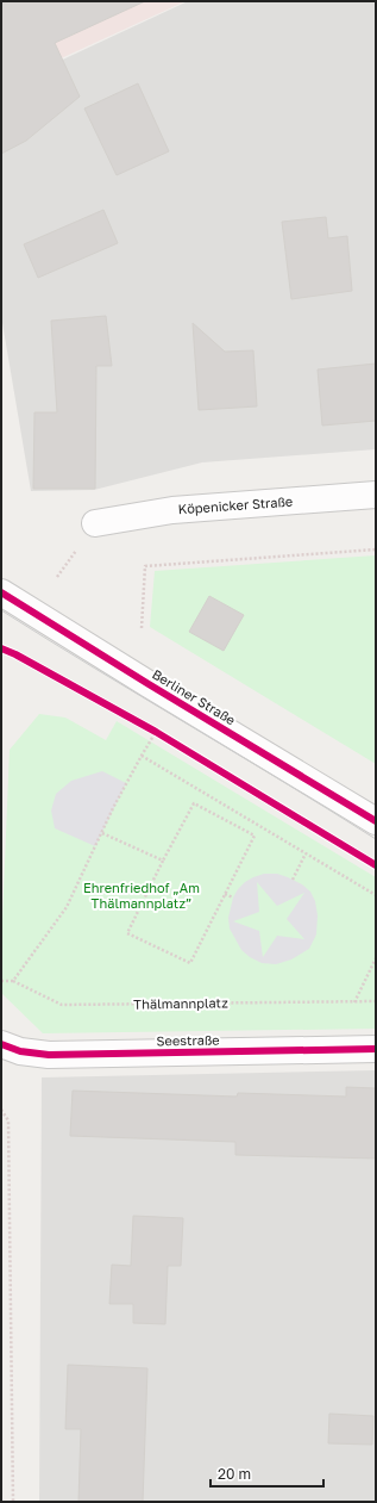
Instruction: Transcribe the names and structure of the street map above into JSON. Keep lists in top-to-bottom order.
{
  "streets": {
    "street": ["Köpenicker Straße", "Berliner Straße", "Seestraße"],
    "path": ["Thälmannplatz"]
  },
  "parks": ["Ehrenfriedhof „Am Thälmannplatz”"],
  "scale_bar": "20 m"
}
